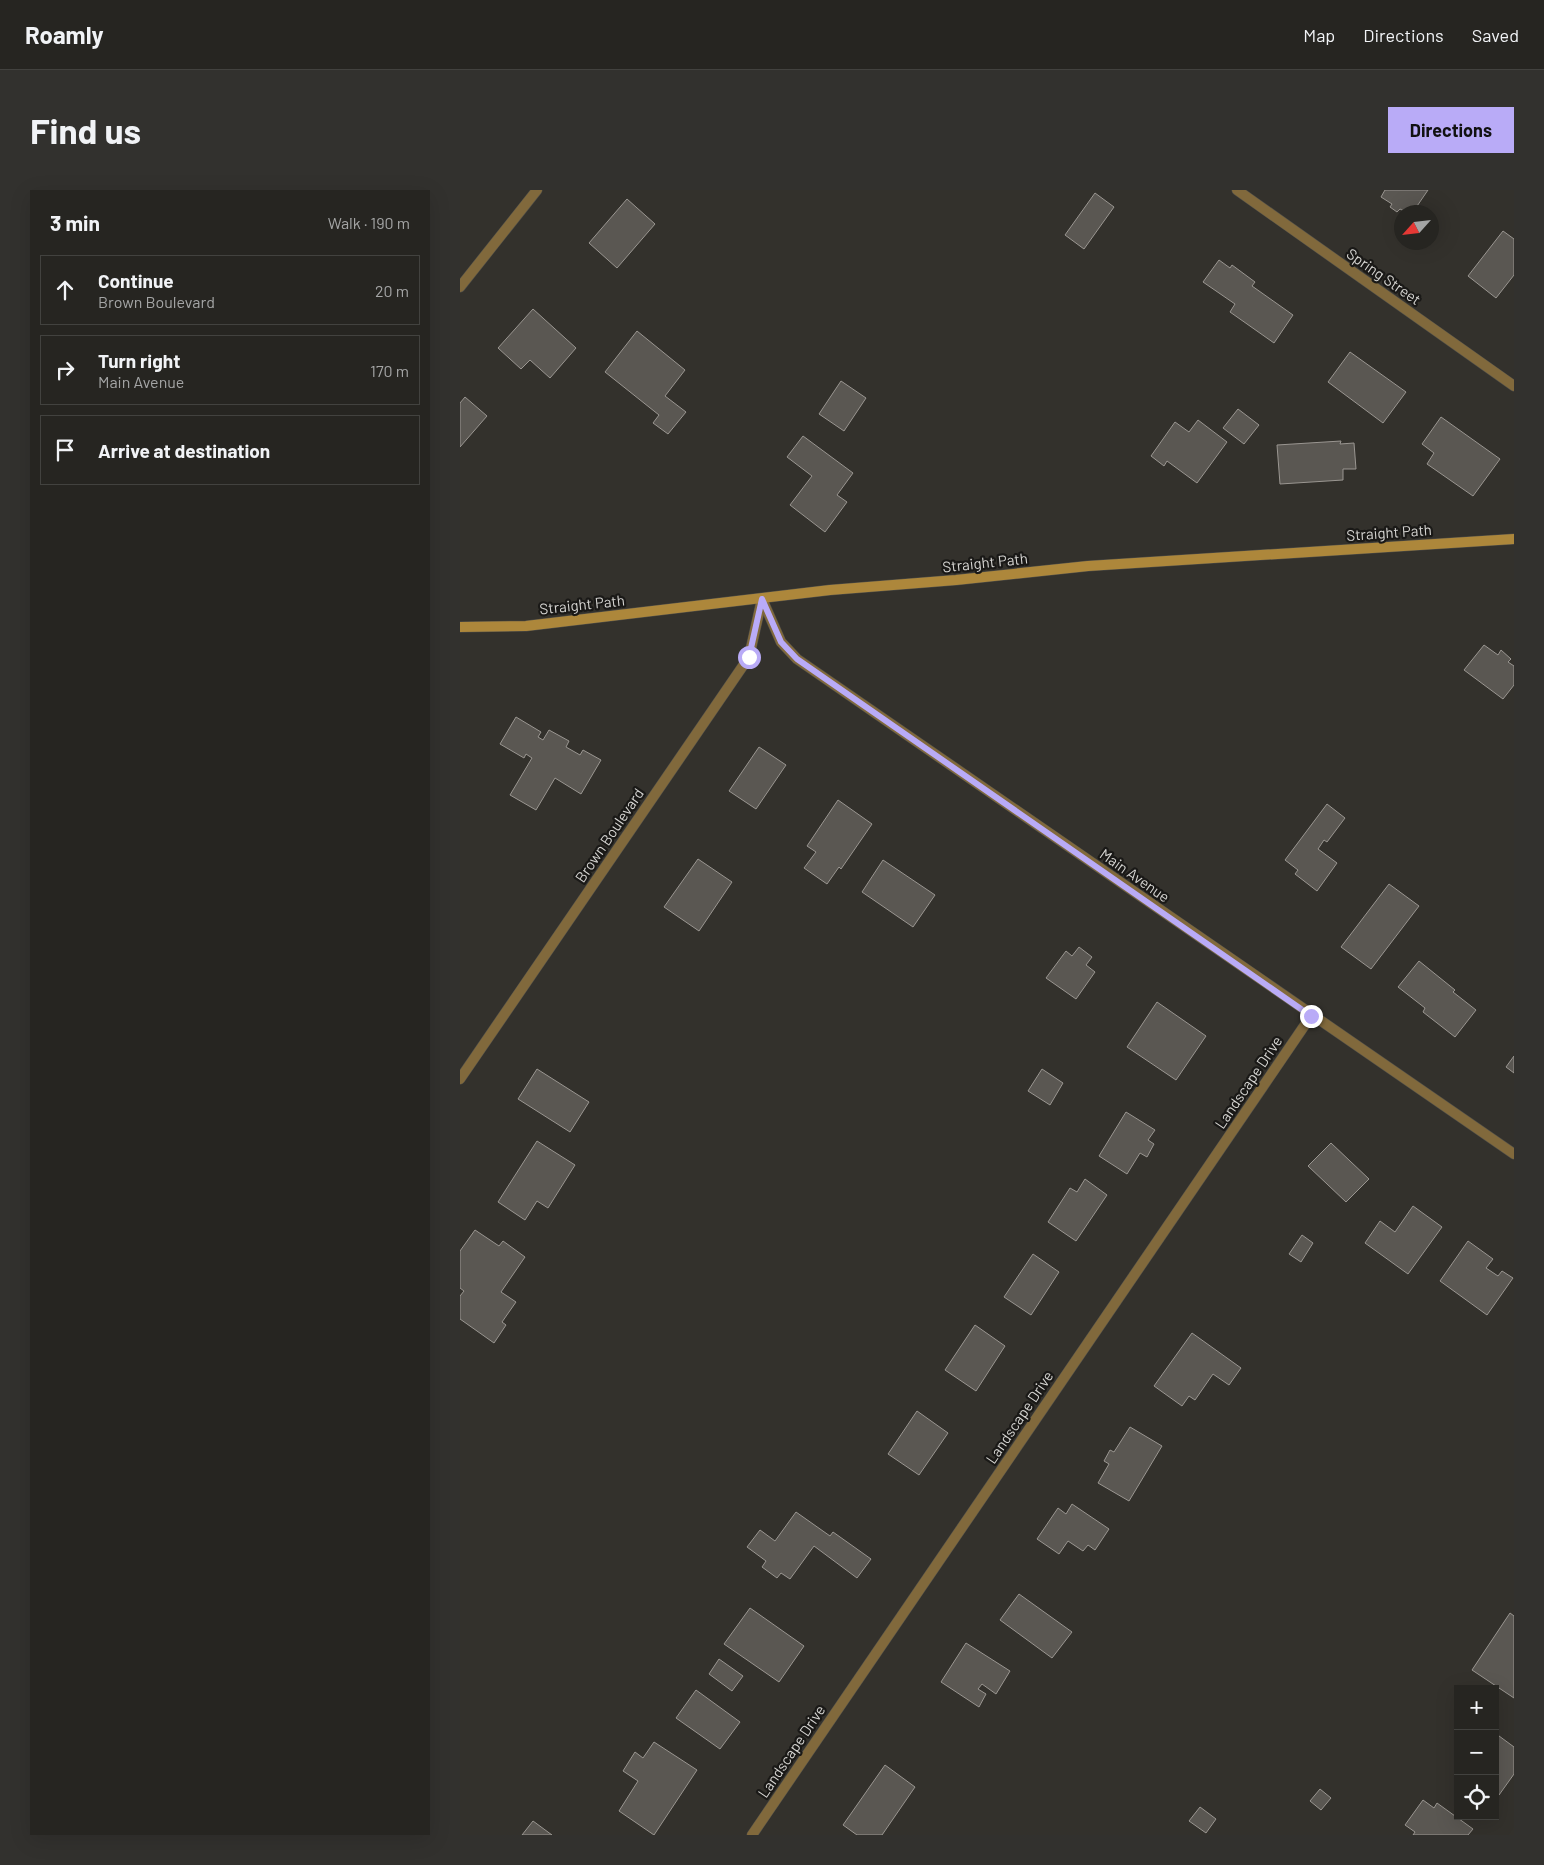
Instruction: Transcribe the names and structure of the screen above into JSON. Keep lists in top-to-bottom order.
{
  "streets": {
    "main road": ["Straight Path"],
    "street": [
      "Spring Street",
      "Brown Boulevard",
      "Main Avenue",
      "Landscape Drive"
    ]
  },
  "crossings": [
    ["Straight Path", "Brown Boulevard"],
    ["Straight Path", "Main Avenue"],
    ["Brown Boulevard", "Main Avenue"],
    ["Main Avenue", "Landscape Drive"]
  ],
  "north": "bottom left",
  "page": {
    "header": "Roamly",
    "nav": ["Map", "Directions", "Saved"],
    "buttons": "Directions",
    "title": "Find us",
    "heading": ["3 min", "Walk · 190 m"],
    "list": [
      ["Continue", "Brown Boulevard", "20 m"],
      ["Turn right", "Main Avenue", "170 m"],
      "Arrive at destination"
    ],
    "map_buttons": ["+", "−"]
  }
}
